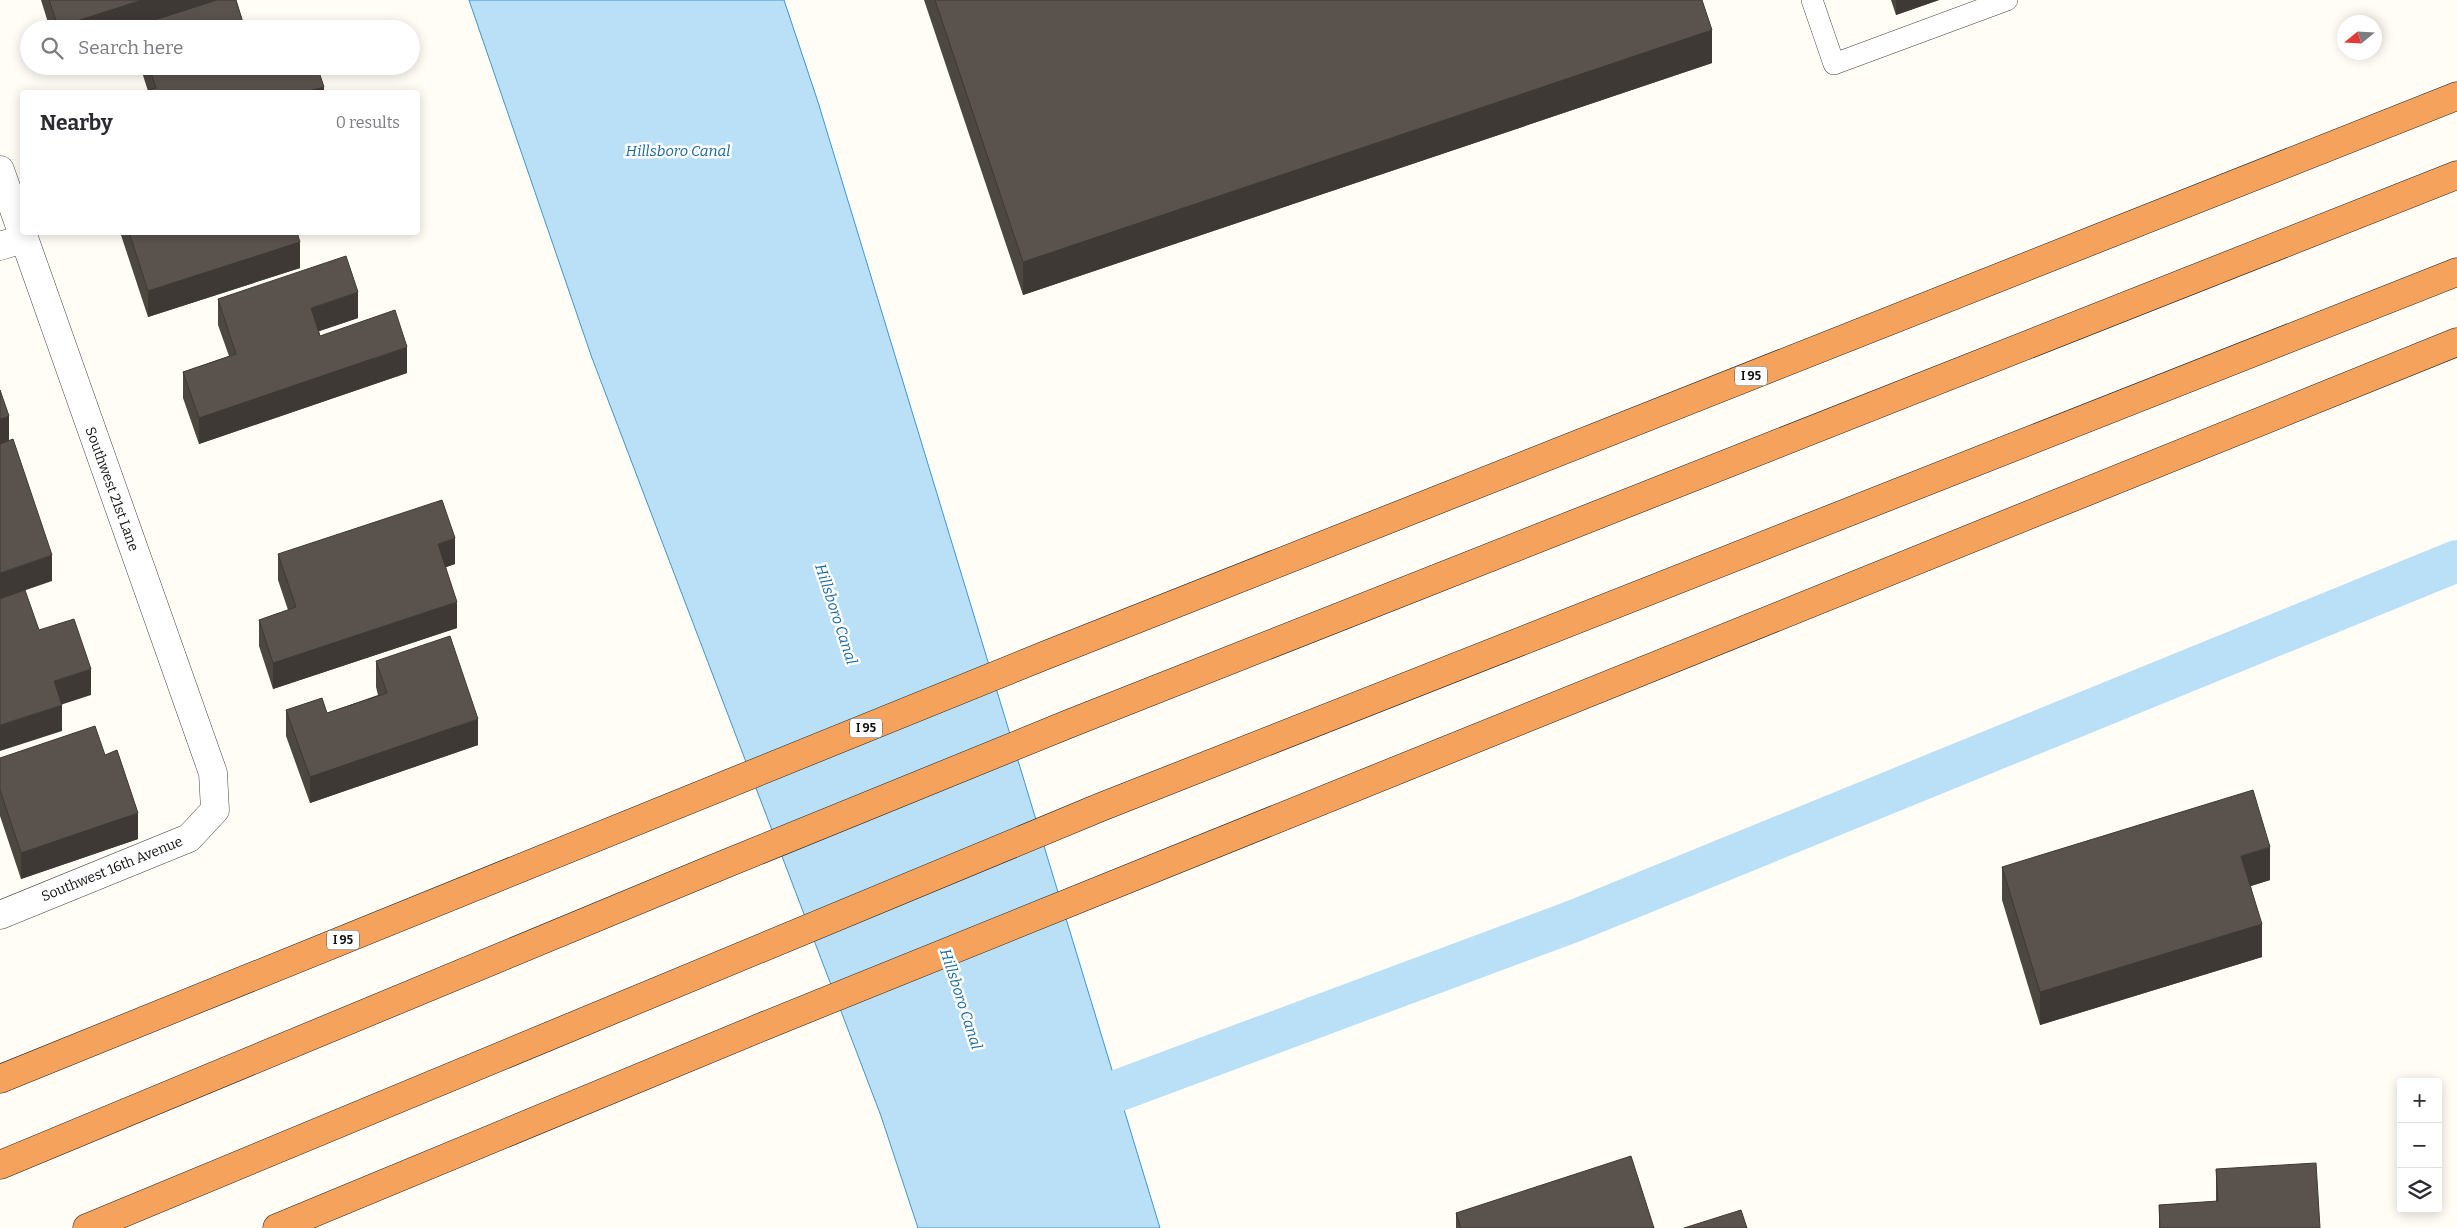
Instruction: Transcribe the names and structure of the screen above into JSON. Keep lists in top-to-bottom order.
{
  "streets": {
    "highway": ["I 95"],
    "street": ["Southwest 21st Lane", "Southwest 16th Avenue"]
  },
  "crossings": [
    ["Southwest 21st Lane", "Southwest 16th Avenue"]
  ],
  "water": ["Hillsboro Canal"],
  "north": "left",
  "page": {
    "search": "Search here",
    "heading": ["Nearby", "0 results"],
    "map_buttons": ["+", "−"]
  }
}
